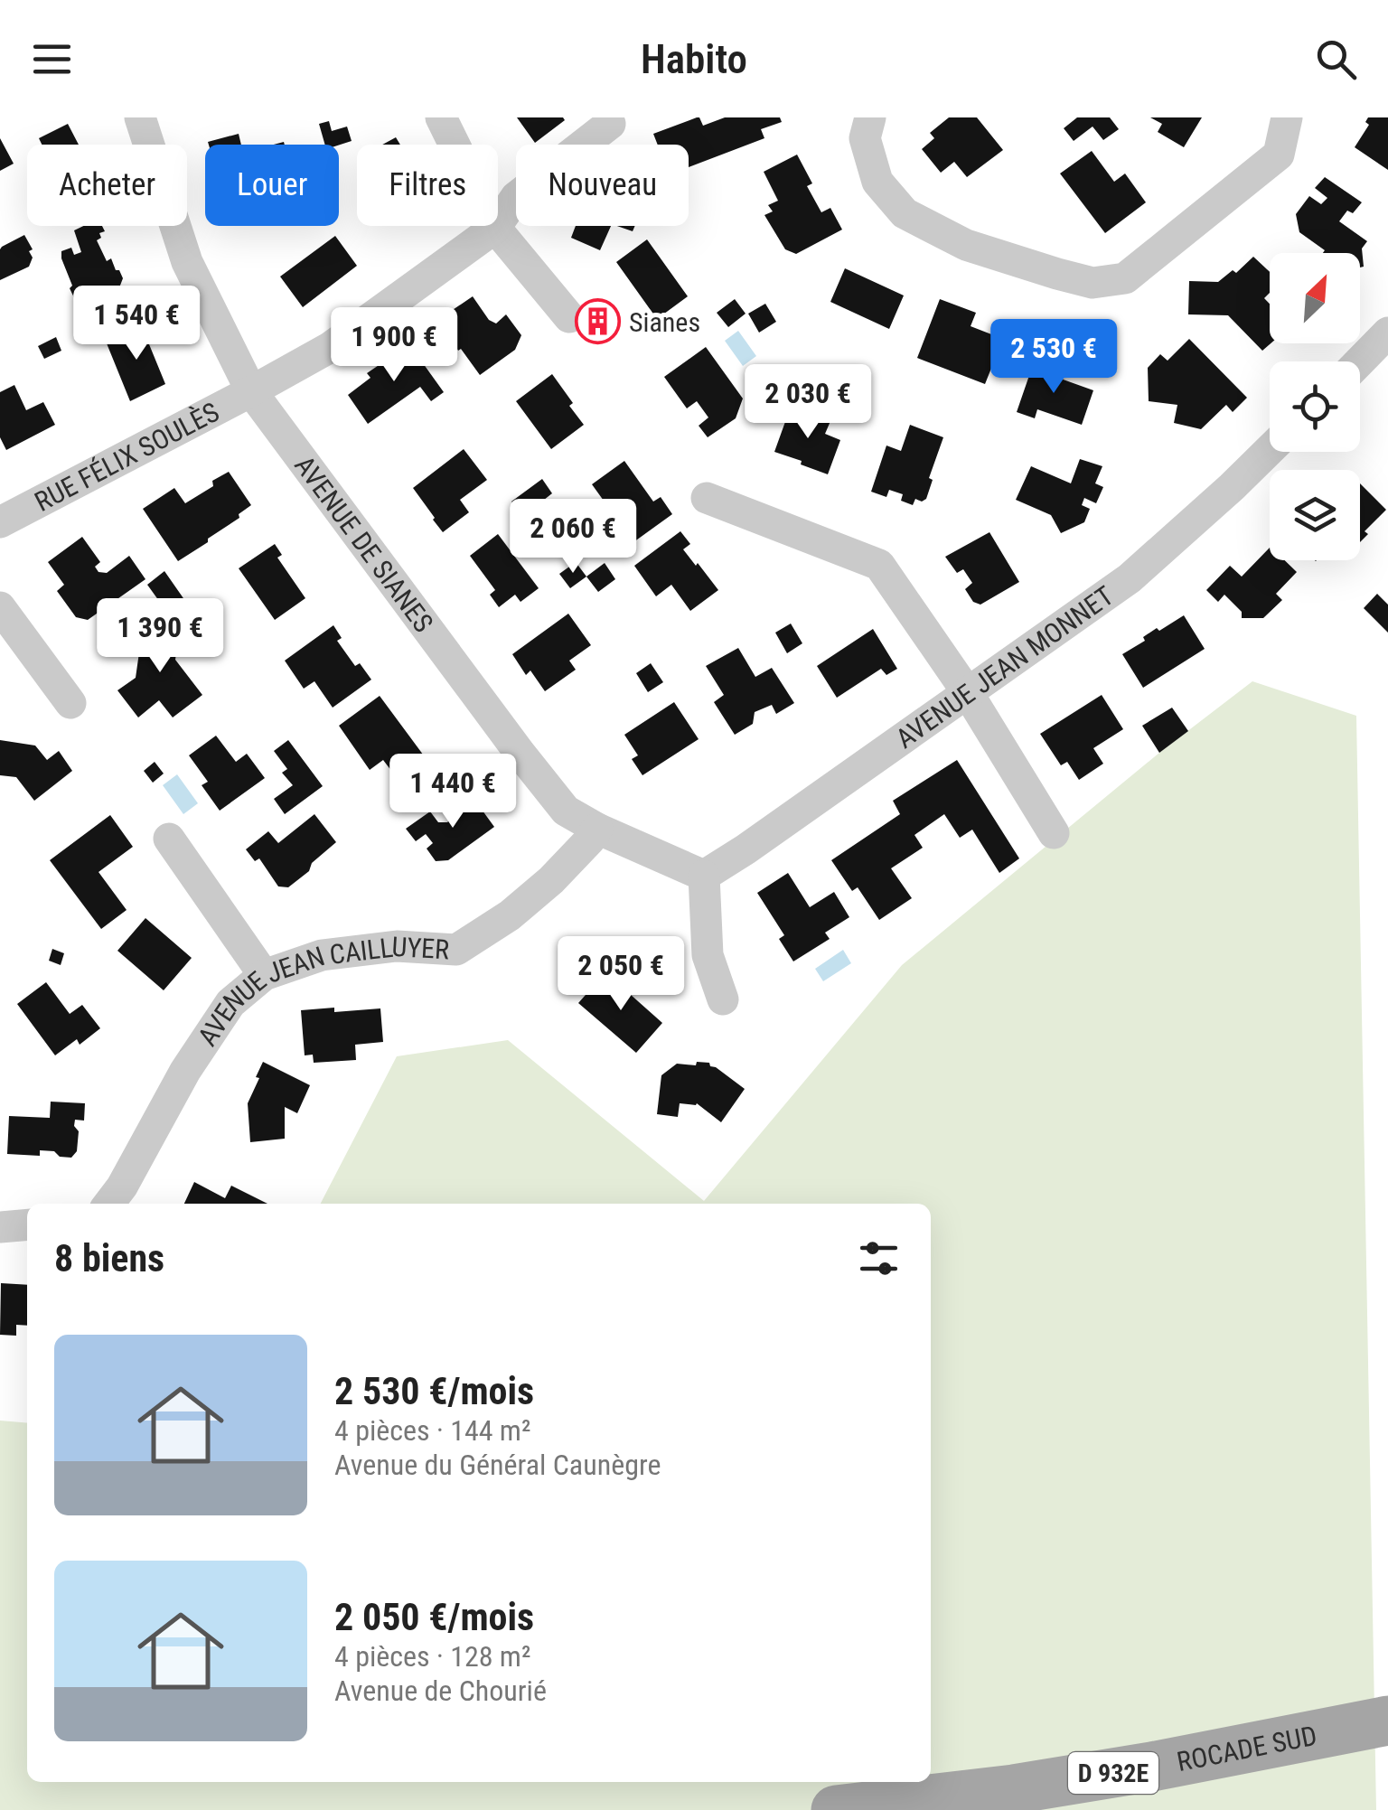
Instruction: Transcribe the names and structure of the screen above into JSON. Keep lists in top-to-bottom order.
{
  "streets": {
    "main road": ["ROCADE SUD", "D 932E"],
    "street": [
      "RUE FÉLIX SOULÈS",
      "AVENUE DE SIANES",
      "AVENUE JEAN MONNET",
      "AVENUE JEAN CAILLUYER"
    ]
  },
  "crossings": [
    ["RUE FÉLIX SOULÈS", "AVENUE DE SIANES"],
    ["AVENUE DE SIANES", "AVENUE JEAN MONNET"],
    ["AVENUE DE SIANES", "AVENUE JEAN CAILLUYER"]
  ],
  "places": {
    "building": ["Sianes"]
  },
  "north": "top right",
  "page": {
    "header": "Habito",
    "chip": [
      "Acheter",
      "Louer",
      "Filtres",
      "Nouveau"
    ],
    "price": [
      "1 540 €",
      "1 900 €",
      "2 530 €",
      "2 030 €",
      "2 060 €",
      "1 390 €",
      "1 440 €",
      "2 050 €"
    ],
    "heading": "8 biens",
    "list": [
      {
        "name": "2 530 €/mois",
        "note": "4 pièces · 144 m² · Avenue du Général Caunègre"
      },
      {
        "name": "2 050 €/mois",
        "note": "4 pièces · 128 m² · Avenue de Chourié"
      }
    ]
  }
}
